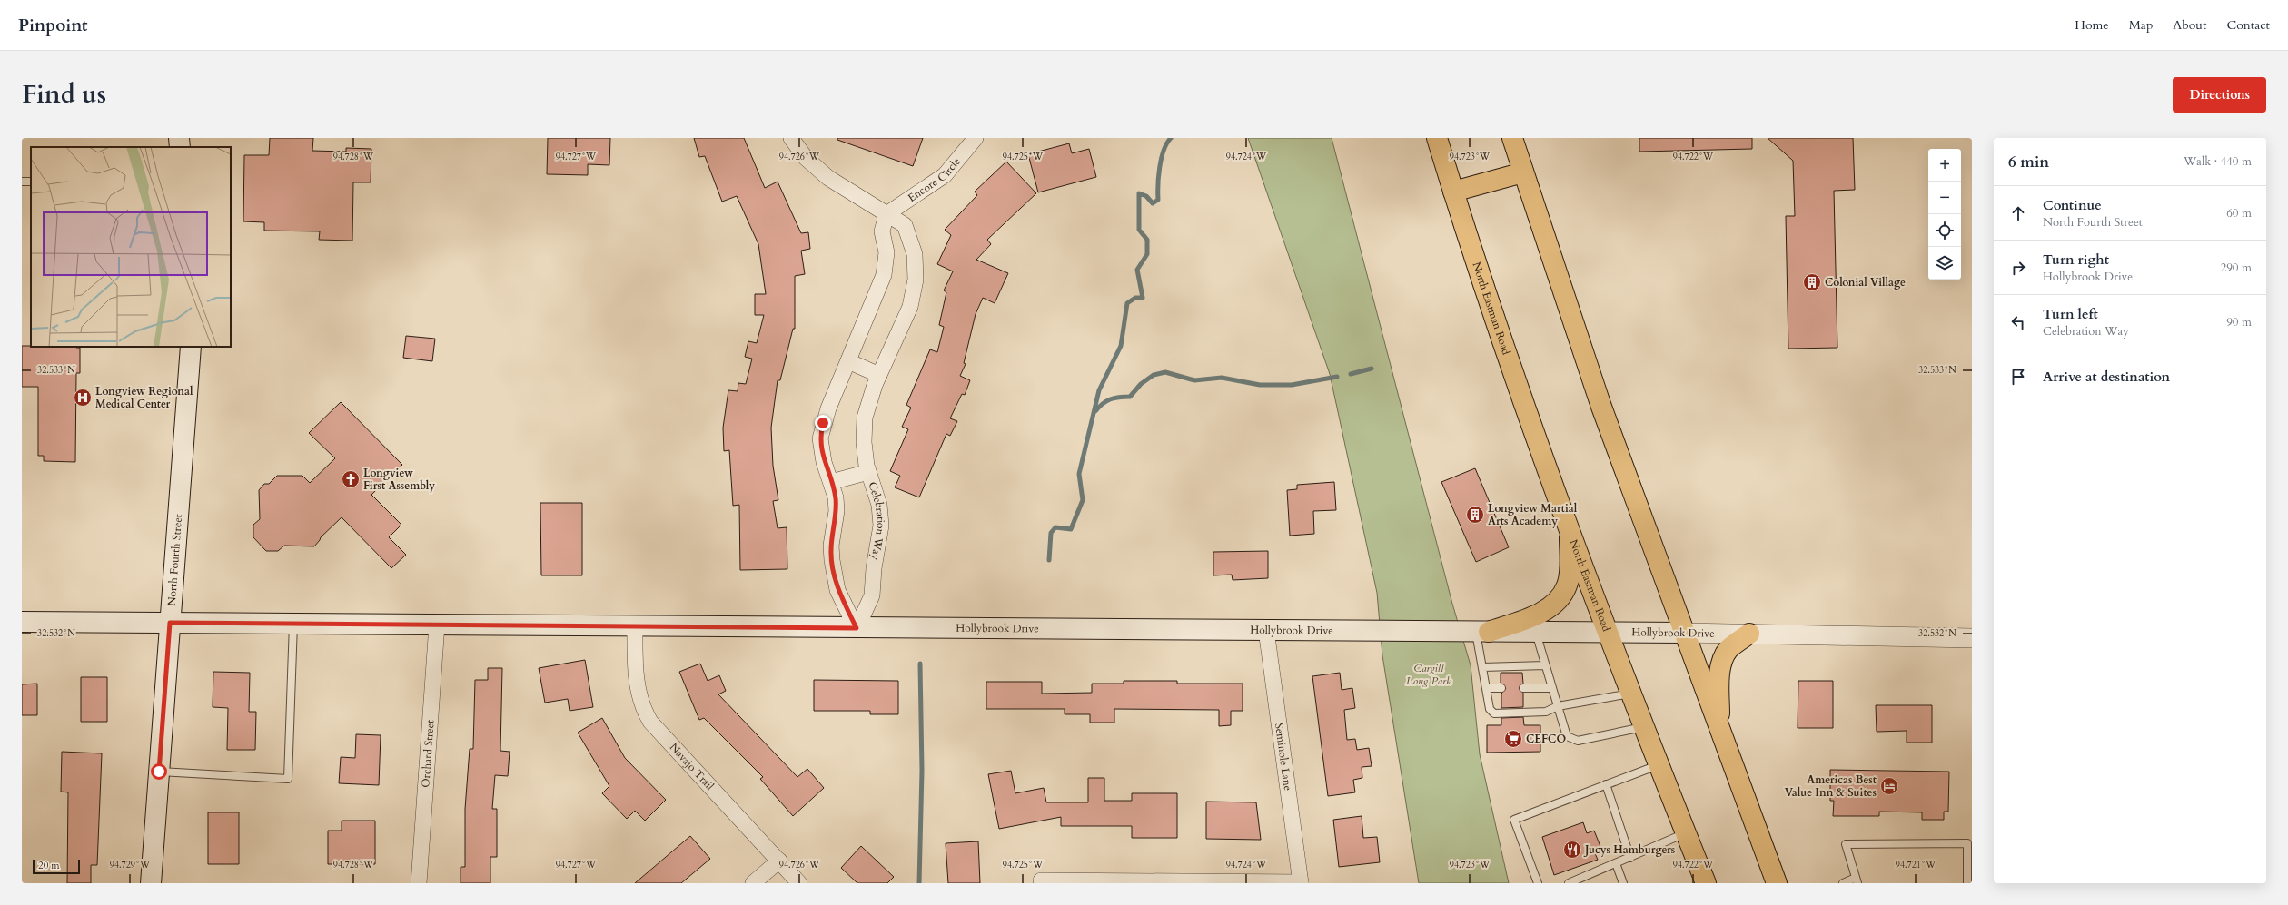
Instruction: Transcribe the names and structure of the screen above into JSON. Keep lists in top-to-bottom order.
{
  "streets": {
    "main road": ["North Eastman Road", "North Fourth Street", "Hollybrook Drive"],
    "street": [
      "Encore Circle",
      "Celebration Way",
      "Orchard Street",
      "Seminole Lane",
      "Navajo Trail"
    ]
  },
  "crossings": [
    ["Encore Circle", "Celebration Way"],
    ["North Eastman Road", "Hollybrook Drive"],
    ["Celebration Way", "Hollybrook Drive"],
    ["North Fourth Street", "Hollybrook Drive"],
    ["Hollybrook Drive", "Orchard Street"],
    ["Hollybrook Drive", "Seminole Lane"],
    ["Hollybrook Drive", "Navajo Trail"]
  ],
  "parks": ["Cargill Long Park"],
  "places": {
    "building": ["Colonial Village", "Longview Martial Arts Academy"],
    "hospital": ["Longview Regional Medical Center"],
    "church": ["Longview First Assembly"],
    "supermarket": ["CEFCO"],
    "hotel": ["Americas Best Value Inn & Suites"],
    "restaurant": ["Jucys Hamburgers"]
  },
  "scale_bar": "20 m",
  "page": {
    "header": "Pinpoint",
    "nav": [
      "Home",
      "Map",
      "About",
      "Contact"
    ],
    "title": "Find us",
    "buttons": "Directions",
    "heading": ["6 min", "Walk · 440 m"],
    "map_buttons": ["+", "−"],
    "list": [
      ["Continue", "North Fourth Street", "60 m"],
      ["Turn right", "Hollybrook Drive", "290 m"],
      ["Turn left", "Celebration Way", "90 m"],
      "Arrive at destination"
    ],
    "scale": "20 m"
  },
  "coordinates": [
    "94.728°W",
    "94.727°W",
    "94.726°W",
    "94.725°W",
    "94.724°W",
    "94.723°W",
    "94.722°W",
    "32.533°N",
    "32.532°N",
    "94.729°W",
    "94.721°W"
  ]
}
